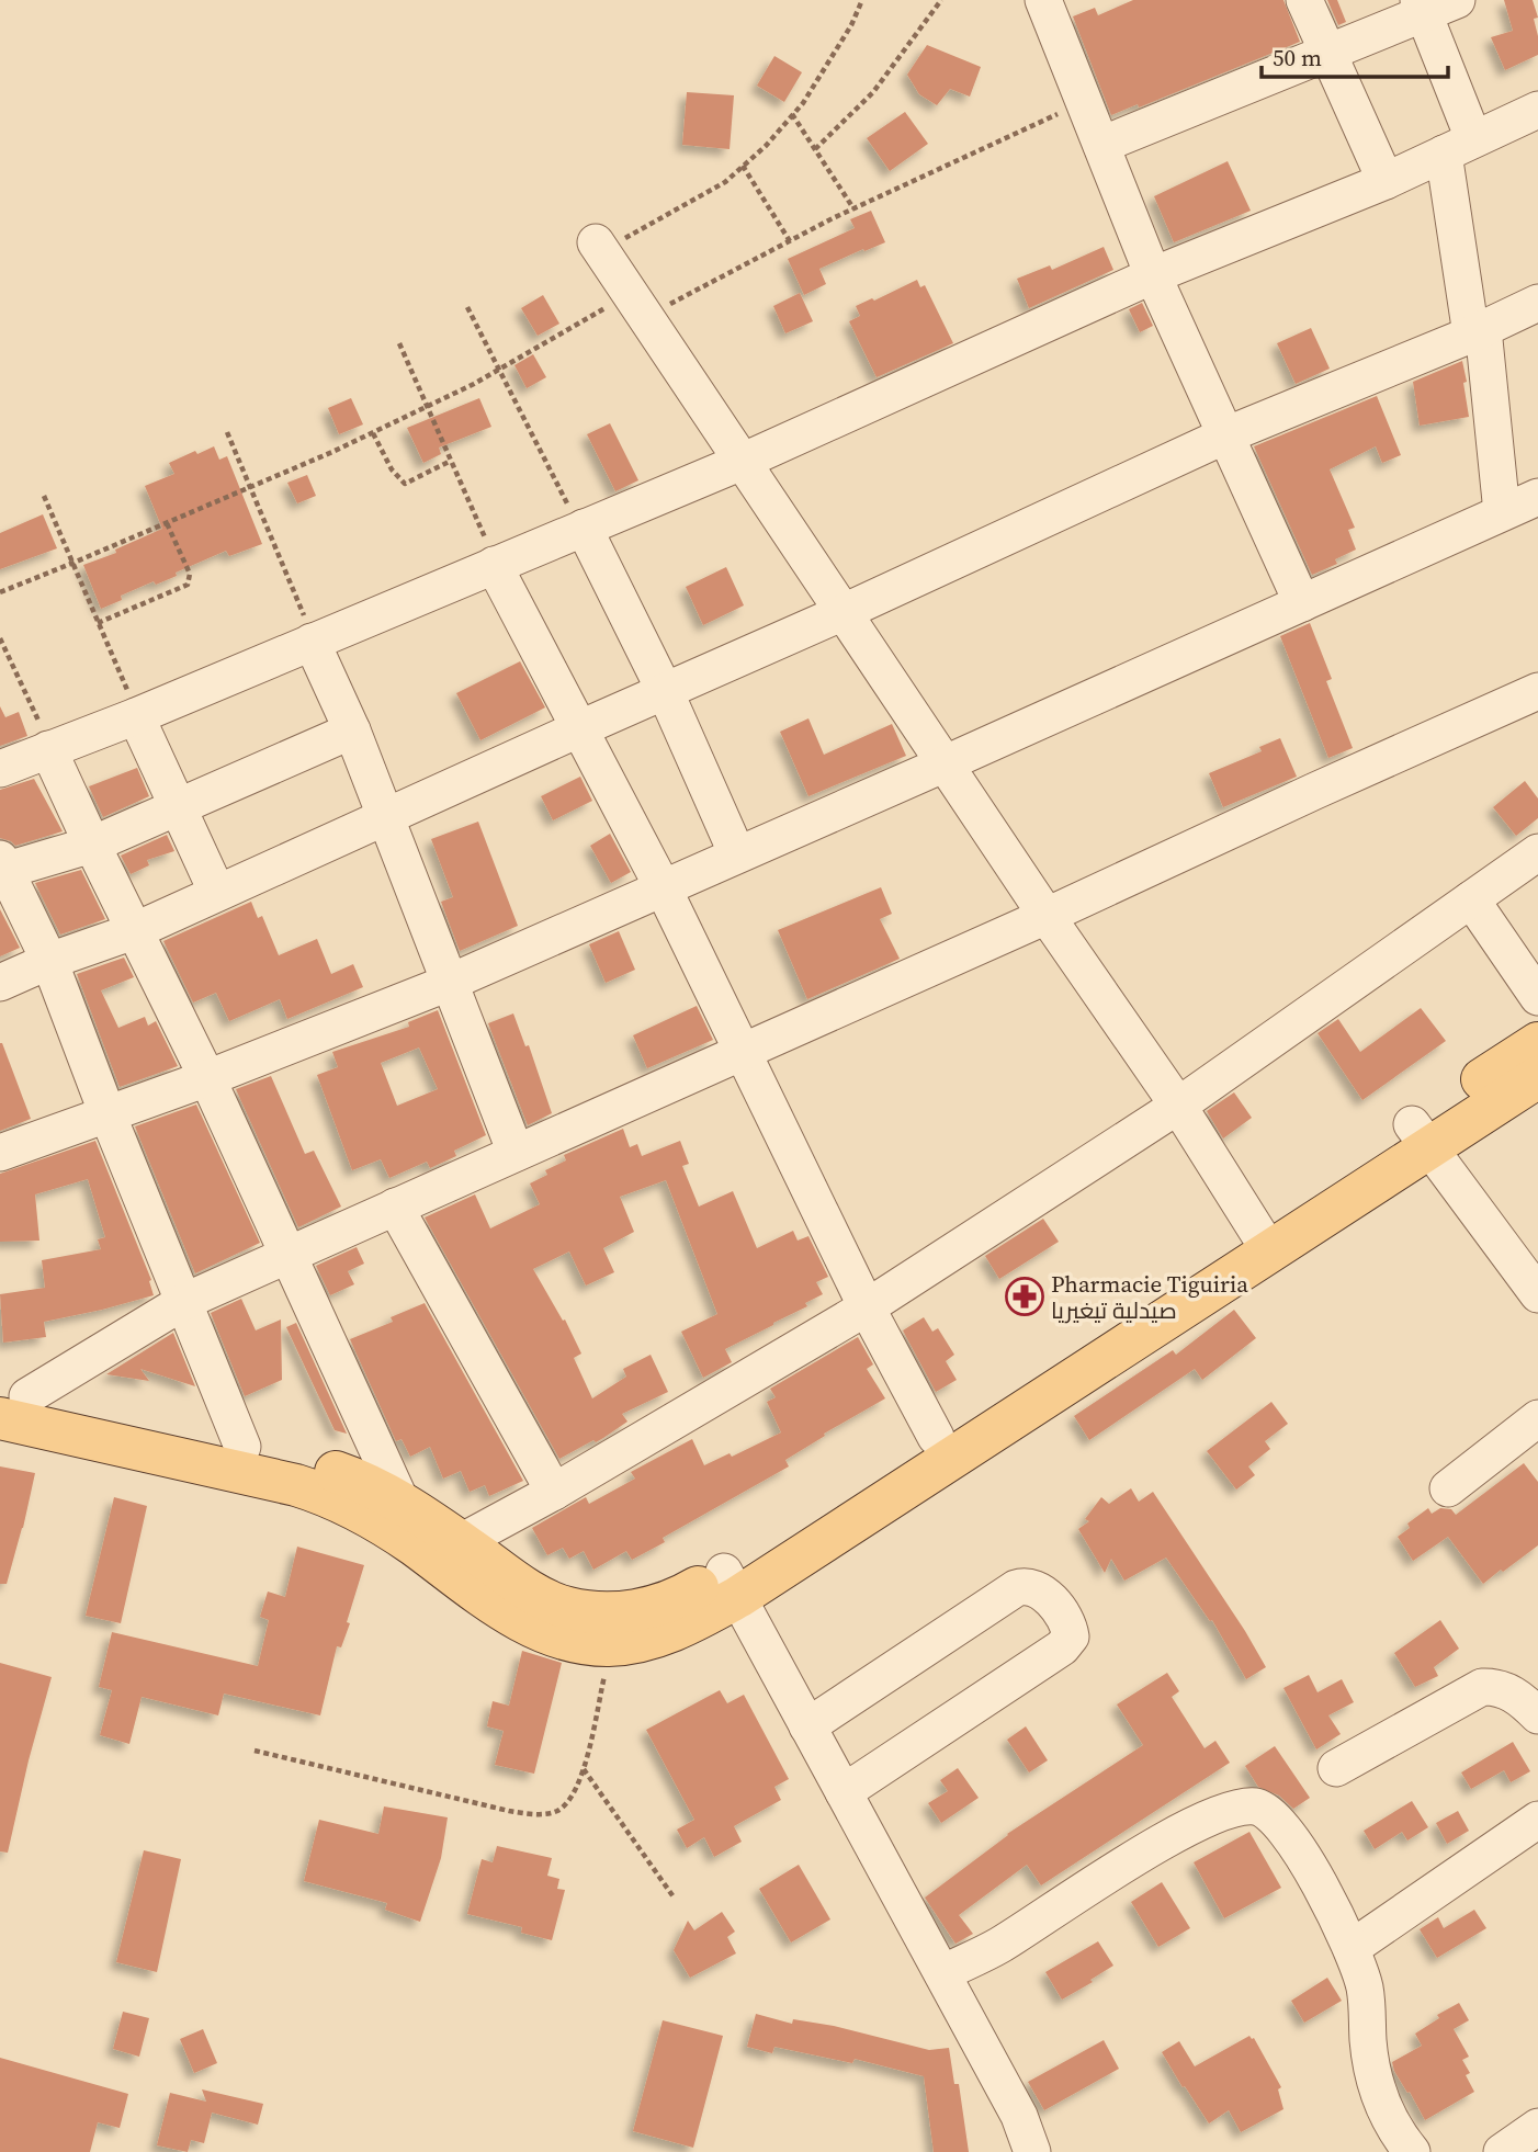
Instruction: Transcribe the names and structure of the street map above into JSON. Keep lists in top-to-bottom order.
{
  "places": {
    "pharmacy": ["Pharmacie Tiguiria صيدلية تيغيريا"]
  },
  "scale_bar": "50 m"
}
